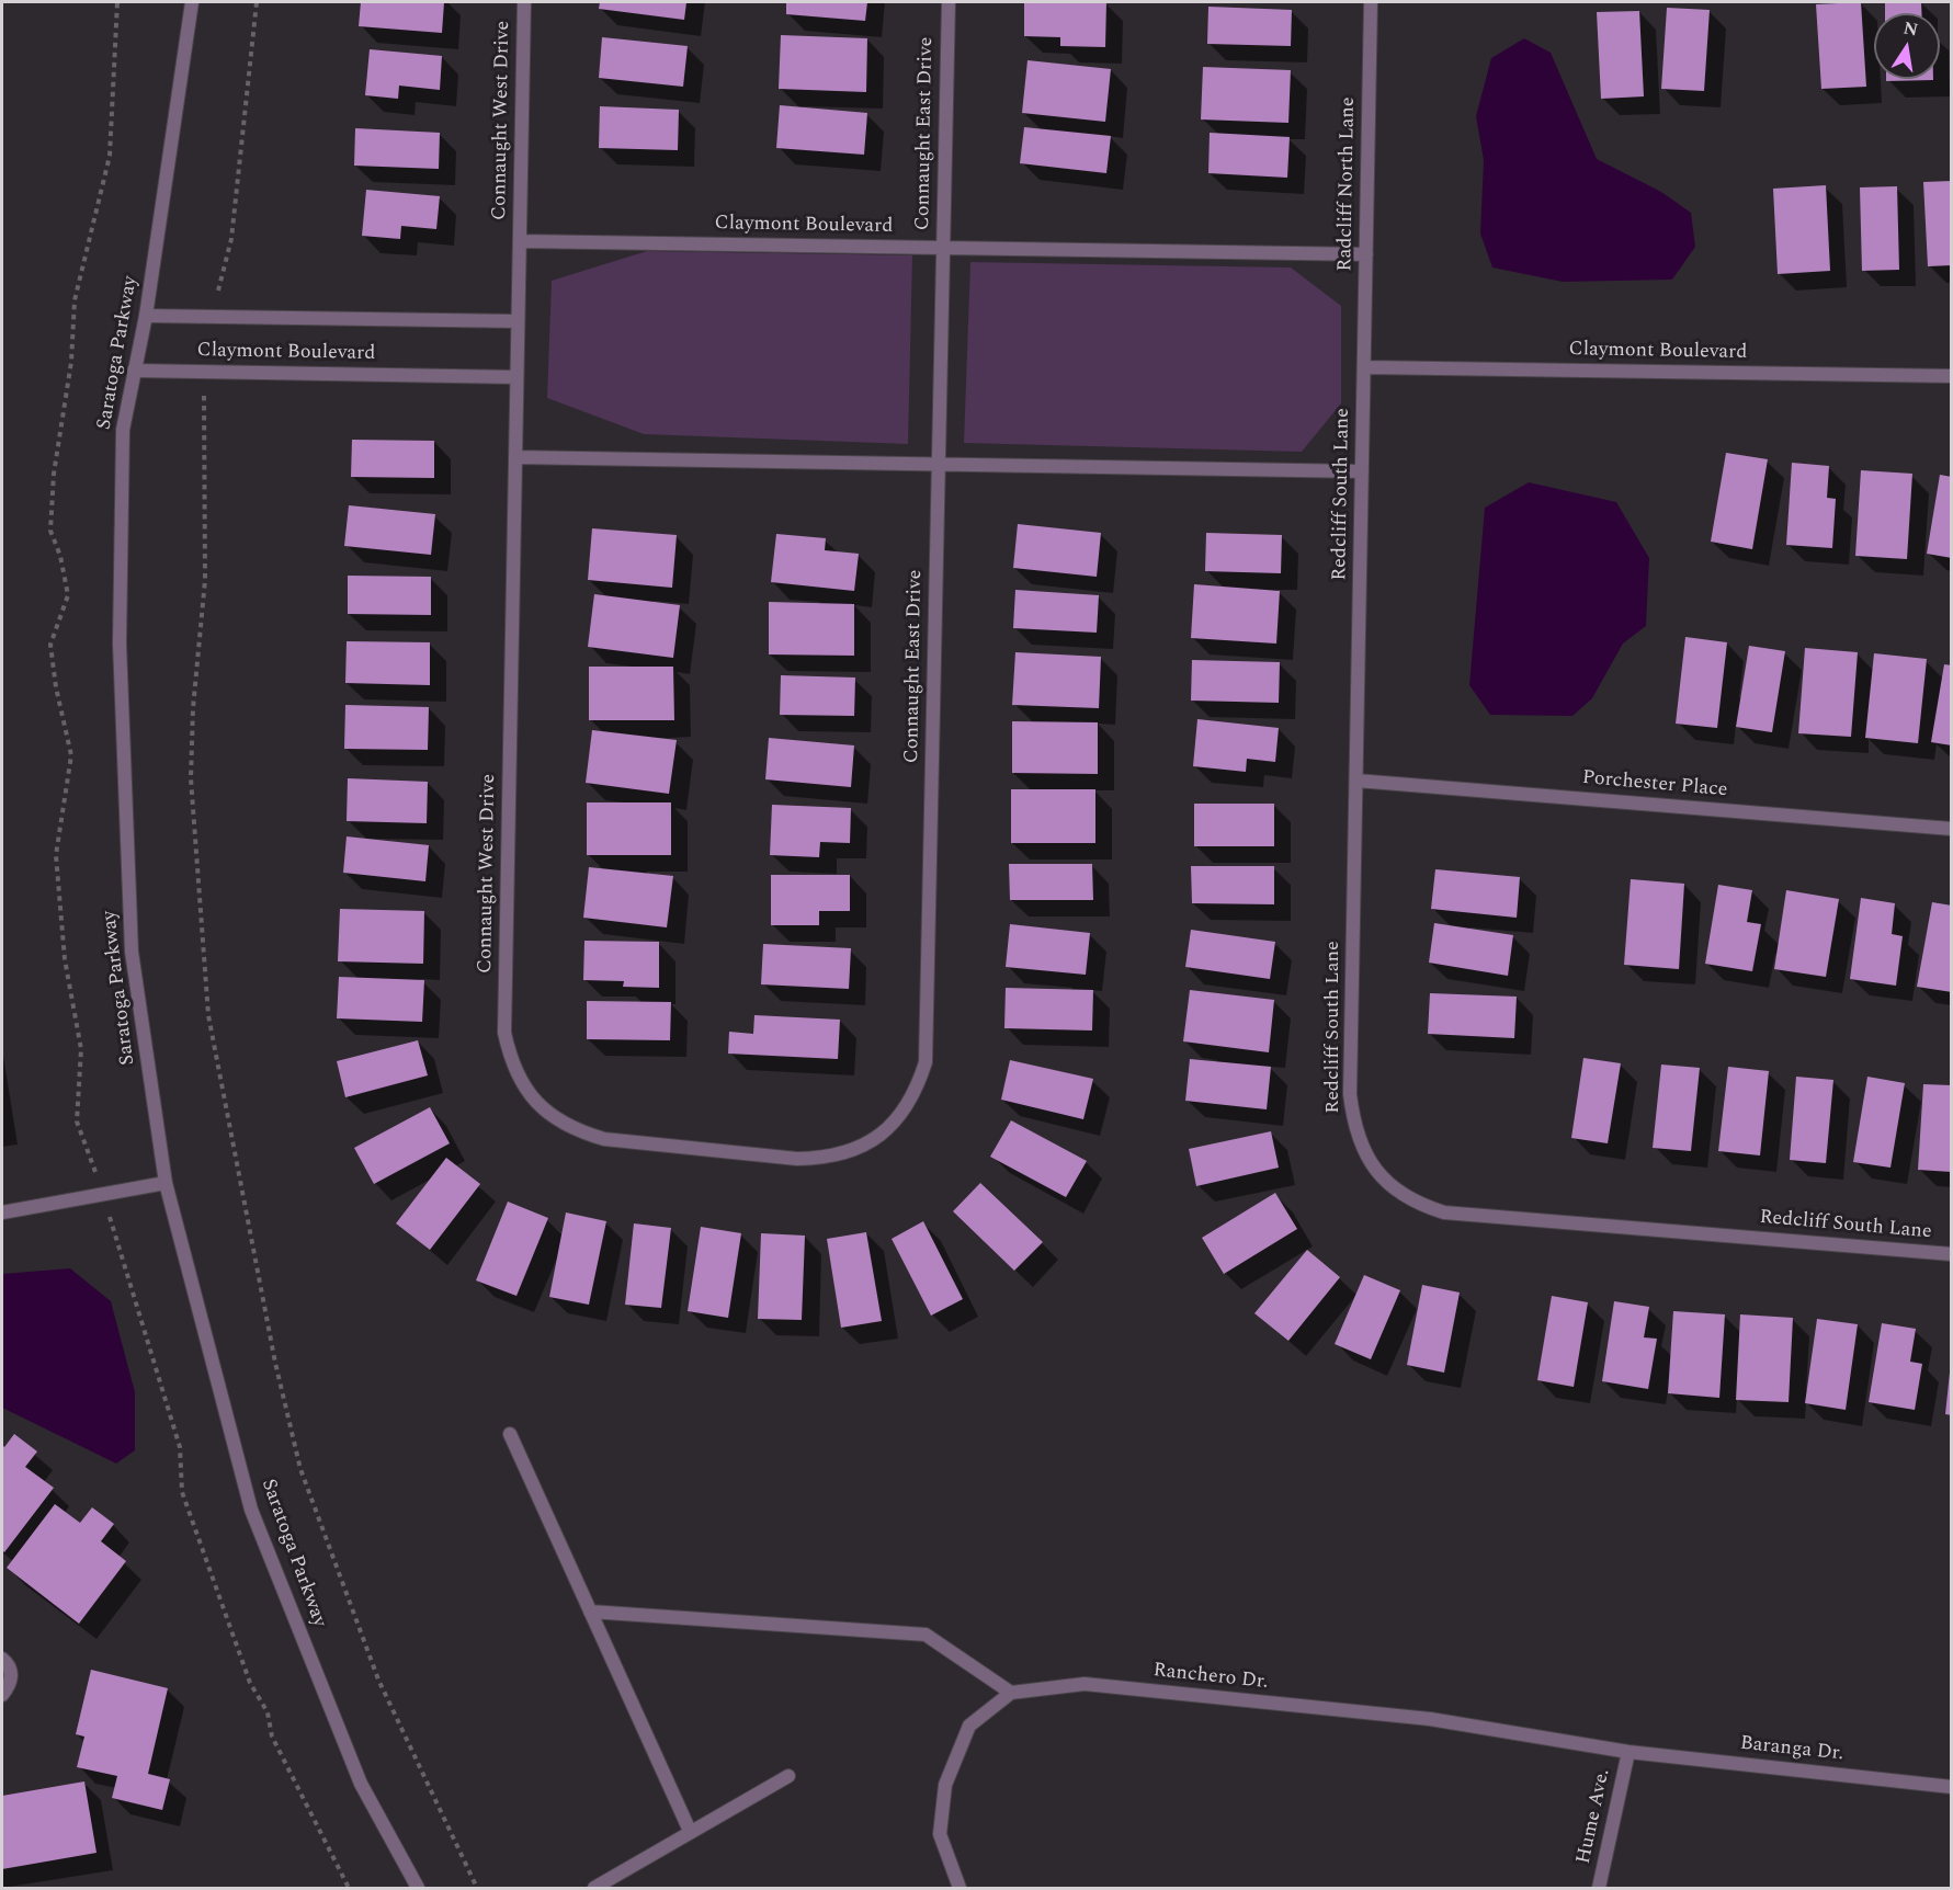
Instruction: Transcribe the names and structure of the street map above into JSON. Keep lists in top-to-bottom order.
{
  "streets": {
    "street": [
      "Connaught West Drive",
      "Connaught East Drive",
      "Radcliff North Lane",
      "Claymont Boulevard",
      "Saratoga Parkway",
      "Redcliff South Lane",
      "Porchester Place",
      "Ranchero Dr.",
      "Baranga Dr.",
      "Hume Ave."
    ]
  },
  "crossings": [
    ["Connaught West Drive", "Connaught East Drive"],
    ["Connaught West Drive", "Claymont Boulevard"],
    ["Connaught East Drive", "Claymont Boulevard"],
    ["Radcliff North Lane", "Claymont Boulevard"],
    ["Radcliff North Lane", "Redcliff South Lane"],
    ["Claymont Boulevard", "Saratoga Parkway"],
    ["Claymont Boulevard", "Redcliff South Lane"],
    ["Redcliff South Lane", "Porchester Place"],
    ["Ranchero Dr.", "Baranga Dr."],
    ["Ranchero Dr.", "Hume Ave."],
    ["Baranga Dr.", "Hume Ave."]
  ],
  "north": "top"
}
